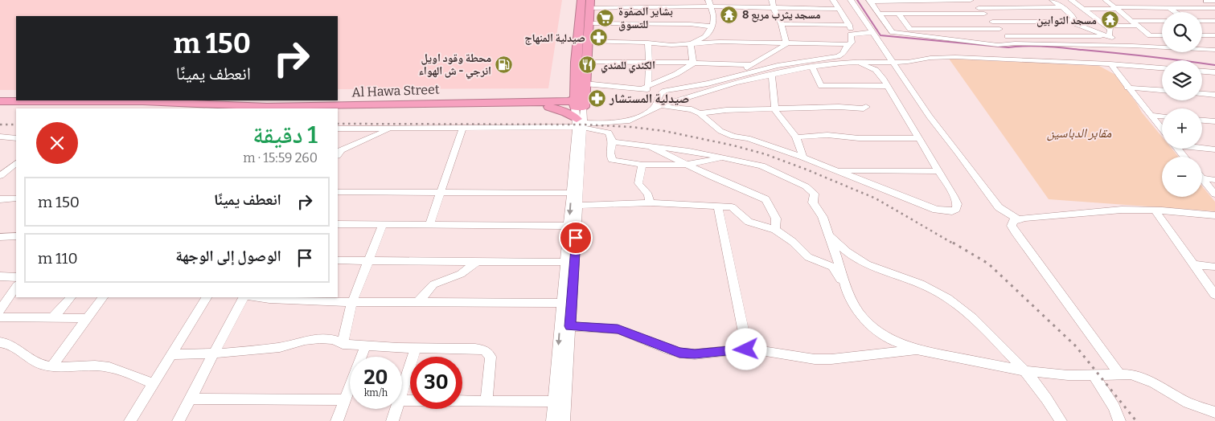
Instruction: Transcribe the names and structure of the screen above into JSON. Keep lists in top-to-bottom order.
{
  "streets": {
    "highway": ["Al Hawa Street"]
  },
  "parks": ["مقابر الدباسين"],
  "places": {
    "temple": ["مسجد يثرب مربع 8", "مسجد التوابين"],
    "supermarket": ["بشاير الصفوة للتسوق"],
    "pharmacy": ["صيدلية المنهاج", "صيدلية المستشار"],
    "fuel station": ["محطة وقود اويل انرجي - ش الهواء"],
    "restaurant": ["الكندي للمندي"]
  },
  "page": {
    "map_buttons": ["+", "−"],
    "turn": ["150 m", "انعطف يمينًا"],
    "heading": ["1 دقيقة", "260 m · 15:59"],
    "list": [
      {
        "name": "انعطف يمينًا",
        "value": "150 m"
      },
      {
        "name": "الوصول إلى الوجهة",
        "value": "110 m"
      }
    ],
    "speed": "20 km/h",
    "limit": "30"
  }
}
